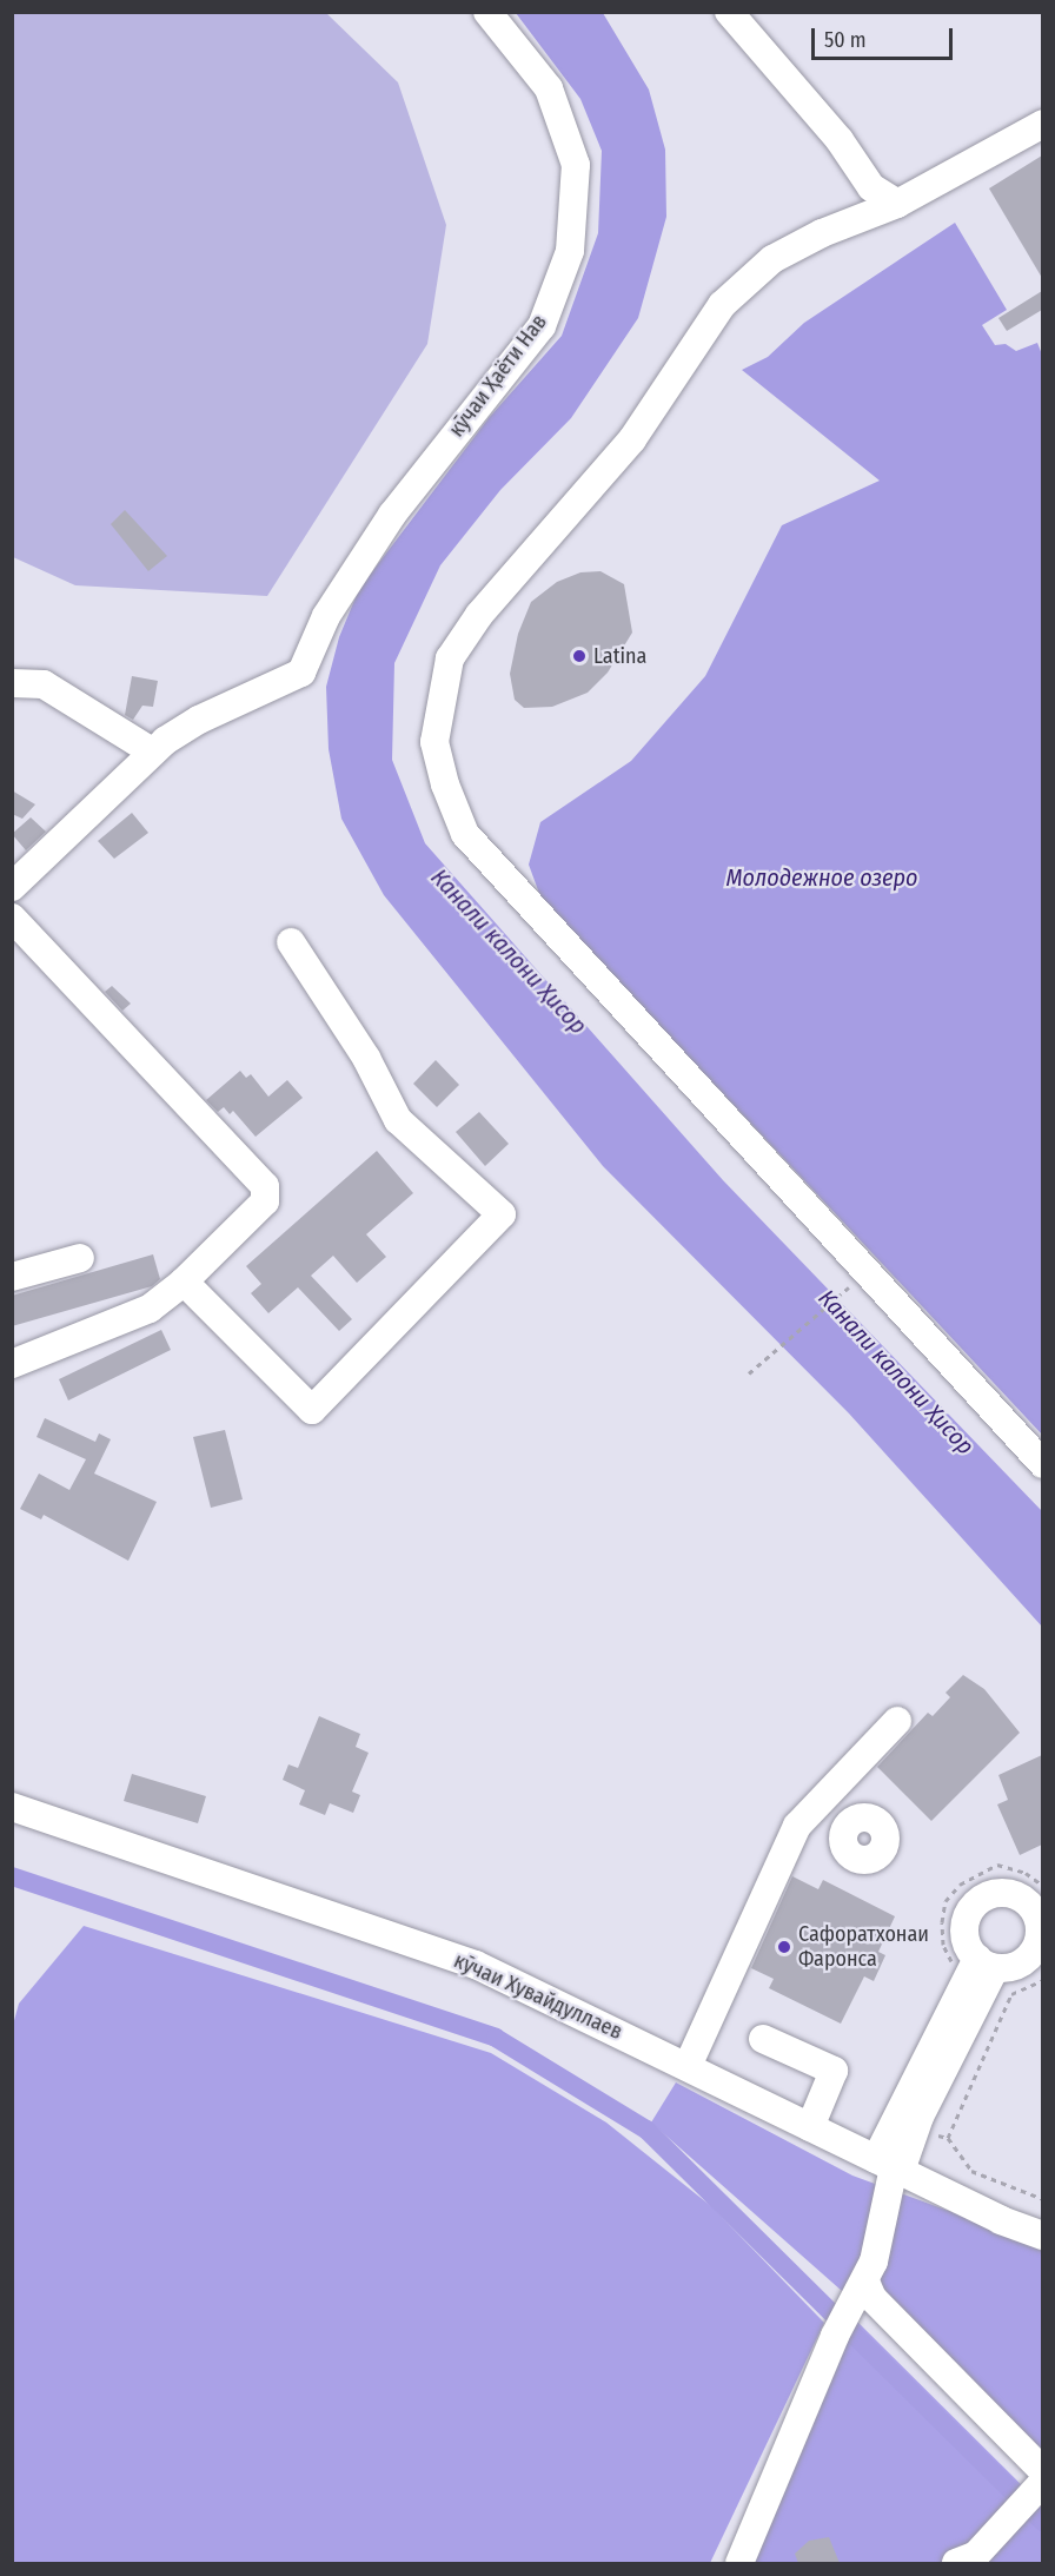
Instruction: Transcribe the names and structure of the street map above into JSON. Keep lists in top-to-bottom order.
{
  "streets": {
    "street": ["кӯчаи Ҳаёти Нав", "кӯчаи Хувайдуллаев"]
  },
  "water": ["Молодежное озеро", "Канали калони Ҳисор"],
  "places": ["Latina", "Сафоратхонаи Фаронса"],
  "scale_bar": "50 m"
}
